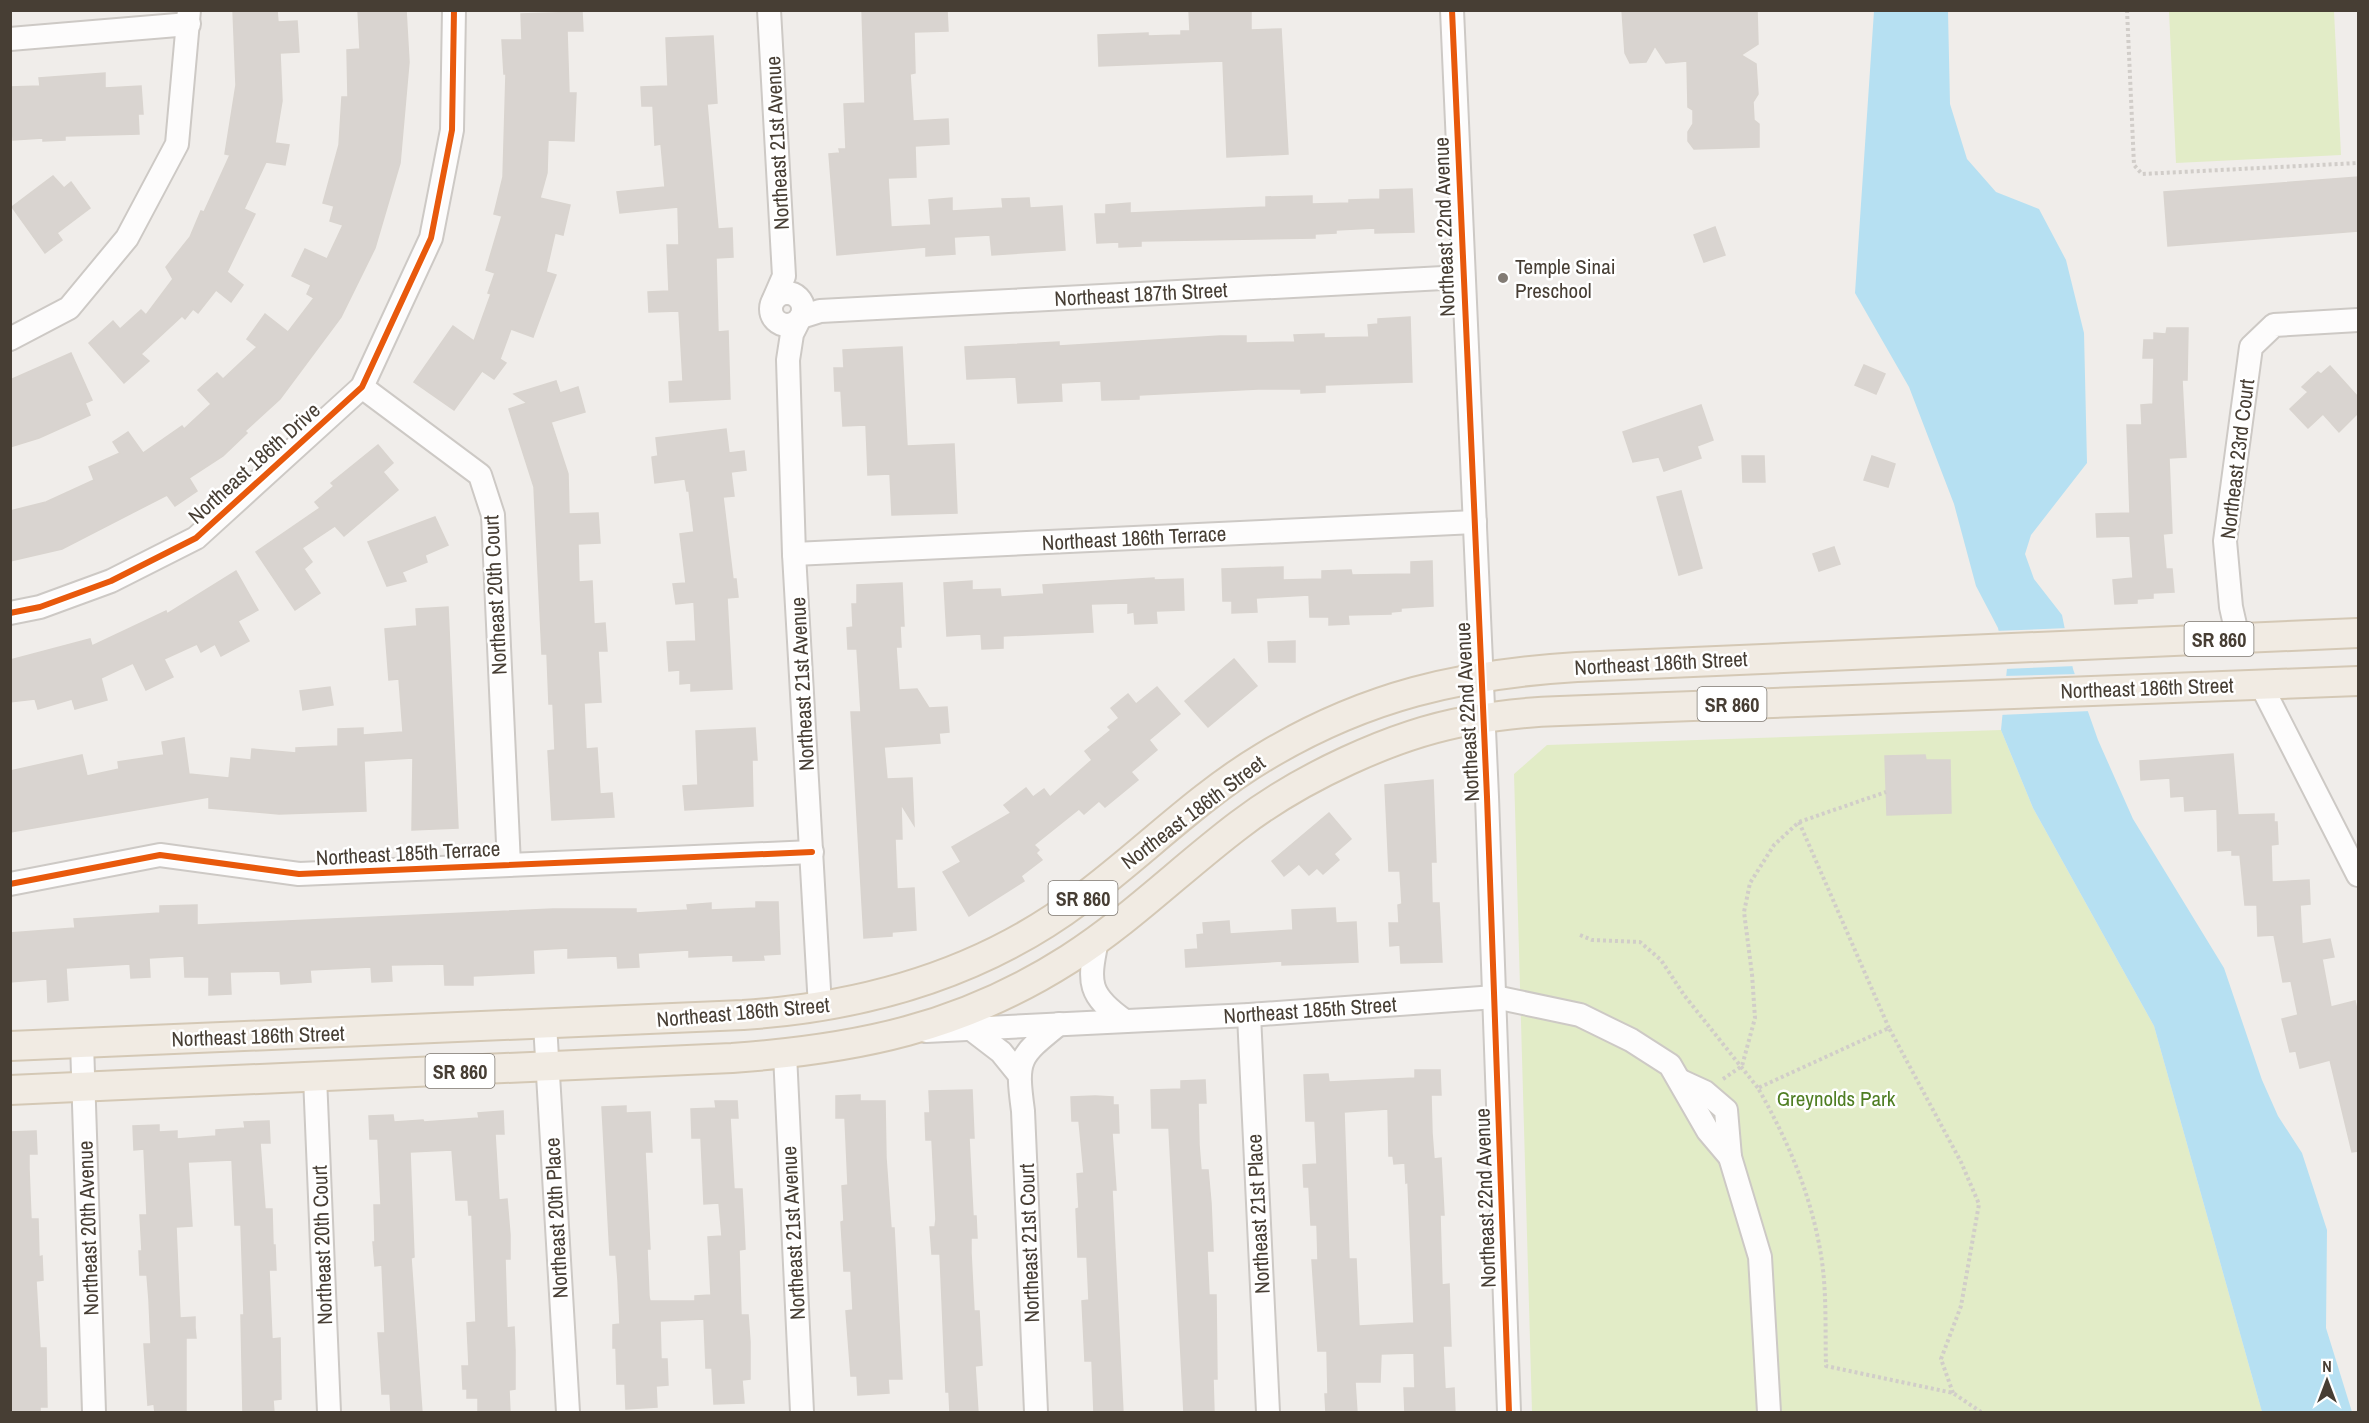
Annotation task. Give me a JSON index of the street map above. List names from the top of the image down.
{
  "streets": {
    "main road": ["SR 860", "Northeast 186th Street"],
    "street": [
      "Northeast 21st Avenue",
      "Northeast 22nd Avenue",
      "Northeast 187th Street",
      "Northeast 23rd Court",
      "Northeast 186th Drive",
      "Northeast 186th Terrace",
      "Northeast 20th Court",
      "Northeast 185th Terrace",
      "Northeast 185th Street",
      "Northeast 21st Place",
      "Northeast 20th Place",
      "Northeast 20th Avenue",
      "Northeast 21st Court"
    ]
  },
  "crossings": [
    ["Northeast 21st Avenue", "Northeast 187th Street"],
    ["Northeast 21st Avenue", "Northeast 186th Terrace"],
    ["Northeast 21st Avenue", "Northeast 186th Street"],
    ["Northeast 21st Avenue", "Northeast 185th Terrace"],
    ["Northeast 22nd Avenue", "Northeast 187th Street"],
    ["Northeast 22nd Avenue", "Northeast 186th Terrace"],
    ["Northeast 22nd Avenue", "Northeast 186th Street"],
    ["Northeast 22nd Avenue", "Northeast 185th Street"],
    ["Northeast 23rd Court", "Northeast 186th Street"],
    ["Northeast 186th Drive", "Northeast 20th Court"],
    ["Northeast 20th Court", "Northeast 186th Street"],
    ["Northeast 20th Court", "Northeast 185th Terrace"],
    ["Northeast 186th Street", "Northeast 185th Street"],
    ["Northeast 186th Street", "Northeast 20th Place"],
    ["Northeast 186th Street", "Northeast 20th Avenue"],
    ["Northeast 185th Street", "Northeast 21st Place"]
  ],
  "parks": ["Greynolds Park"],
  "places": ["Temple Sinai Preschool"],
  "north": "top"
}
